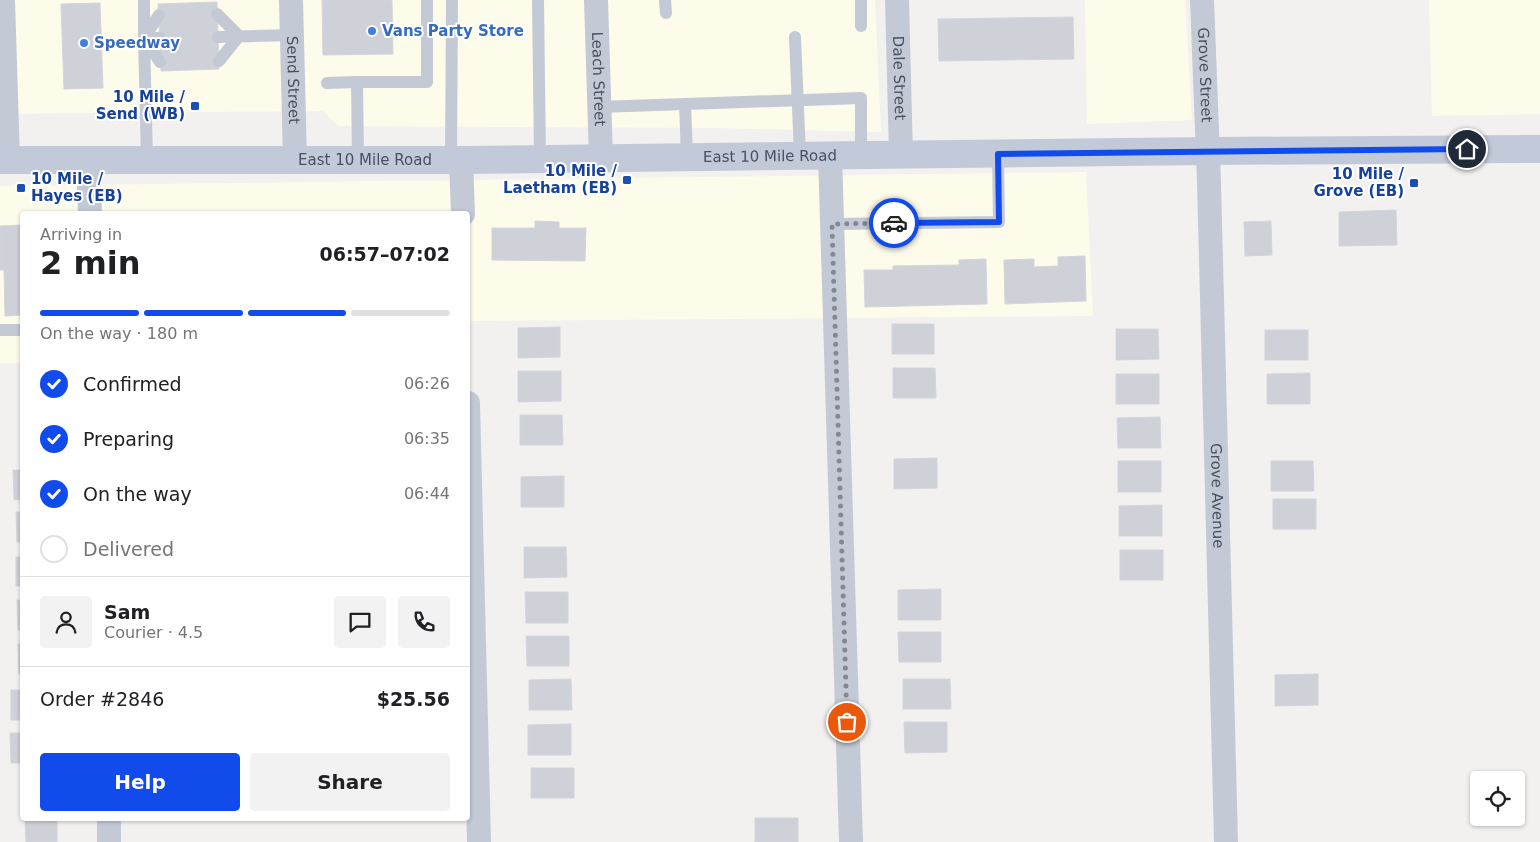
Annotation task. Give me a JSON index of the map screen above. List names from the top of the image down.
{
  "streets": {
    "main road": ["East 10 Mile Road"],
    "street": [
      "Grove Street",
      "Dale Street",
      "Leach Street",
      "Send Street",
      "Grove Avenue"
    ]
  },
  "crossings": [
    ["Grove Street", "East 10 Mile Road"],
    ["Grove Street", "Grove Avenue"],
    ["Dale Street", "East 10 Mile Road"],
    ["Leach Street", "East 10 Mile Road"],
    ["Send Street", "East 10 Mile Road"],
    ["East 10 Mile Road", "Grove Avenue"]
  ],
  "places": {
    "other": ["Vans Party Store", "Speedway"],
    "transit": [
      "10 Mile / Send (WB)",
      "10 Mile / Laetham (EB)",
      "10 Mile / Grove (EB)",
      "10 Mile / Hayes (EB)"
    ]
  },
  "page": {
    "heading": ["2 min", "Arriving in", "06:57–07:02"],
    "panel": [
      "Sam",
      "Courier · 4.5",
      "Order #2846",
      "$25.56"
    ],
    "bar": "On the way · 180 m",
    "list": [
      ["Confirmed", "06:26"],
      ["Preparing", "06:35"],
      ["On the way", "06:44"],
      "Delivered"
    ],
    "buttons": ["Help", "Share"]
  }
}
